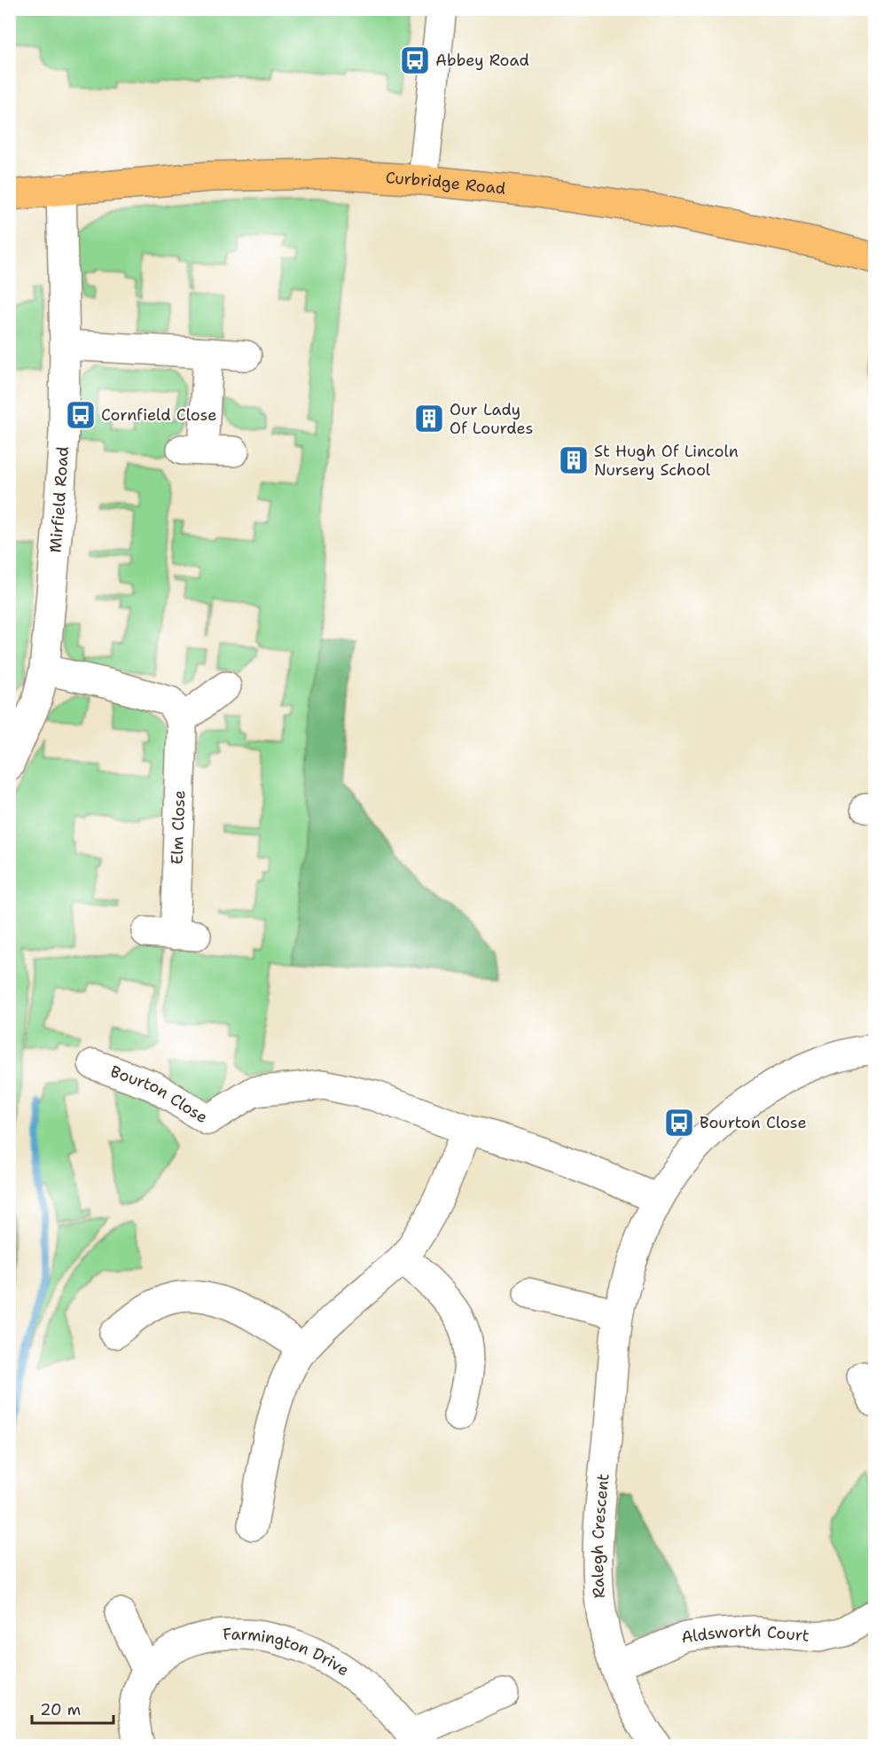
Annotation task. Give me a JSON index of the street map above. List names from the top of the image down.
{
  "streets": {
    "main road": ["Curbridge Road"],
    "street": [
      "Mirfield Road",
      "Elm Close",
      "Bourton Close",
      "Ralegh Crescent",
      "Aldsworth Court",
      "Farmington Drive"
    ]
  },
  "crossings": [
    ["Curbridge Road", "Mirfield Road"],
    ["Bourton Close", "Ralegh Crescent"],
    ["Ralegh Crescent", "Aldsworth Court"]
  ],
  "places": {
    "bus stop": ["Abbey Road", "Cornfield Close", "Bourton Close"],
    "building": ["Our Lady Of Lourdes", "St Hugh Of Lincoln Nursery School"]
  },
  "scale_bar": "20 m"
}
